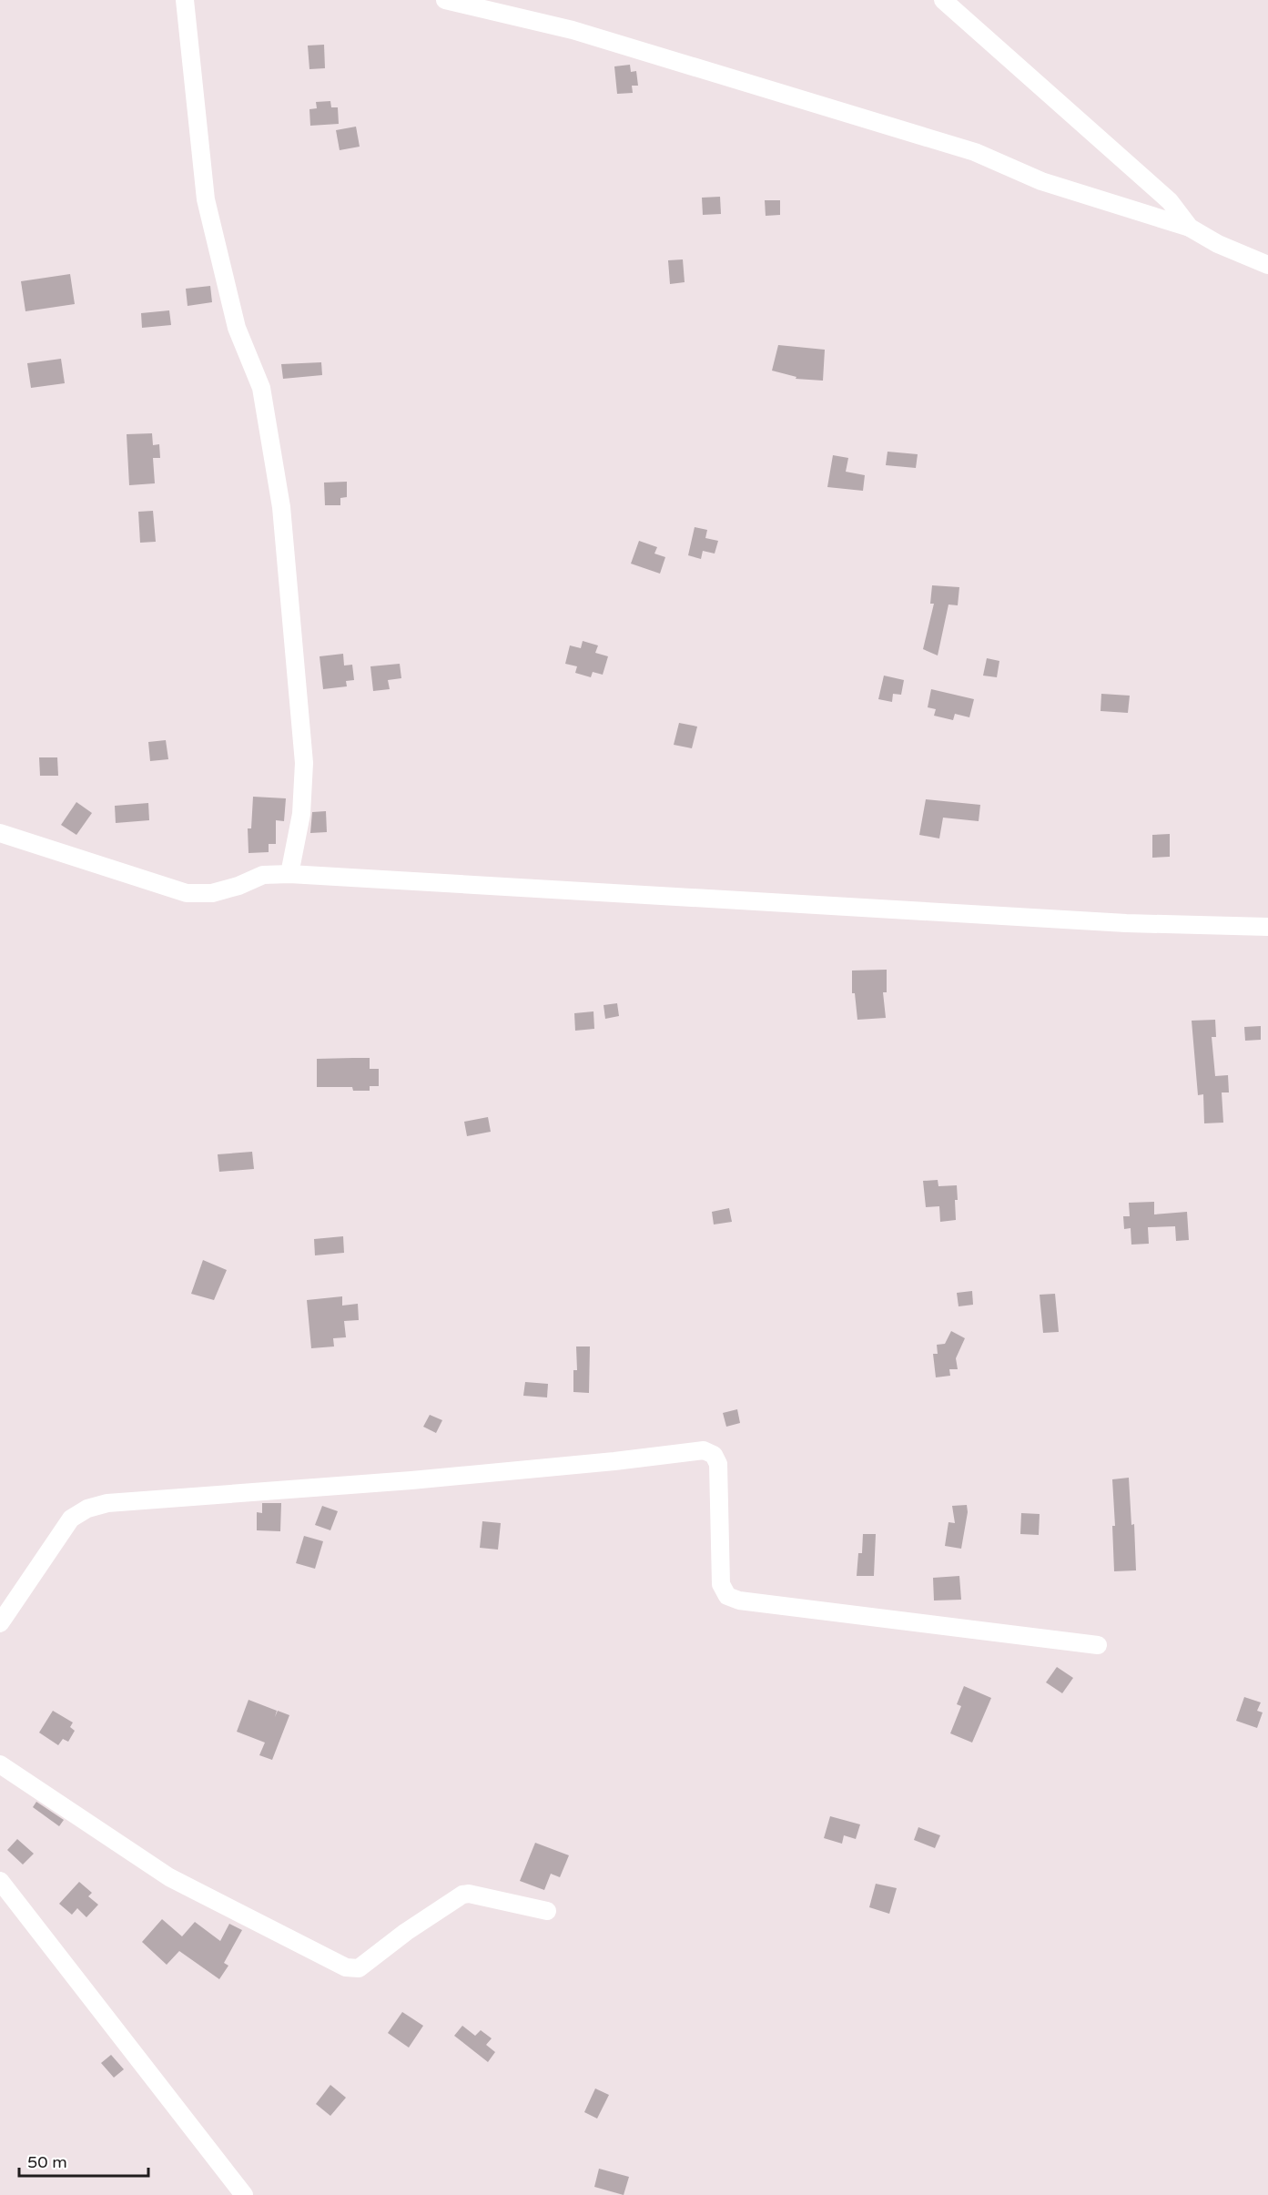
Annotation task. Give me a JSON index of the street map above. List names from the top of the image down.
{
  "scale_bar": "50 m"
}
